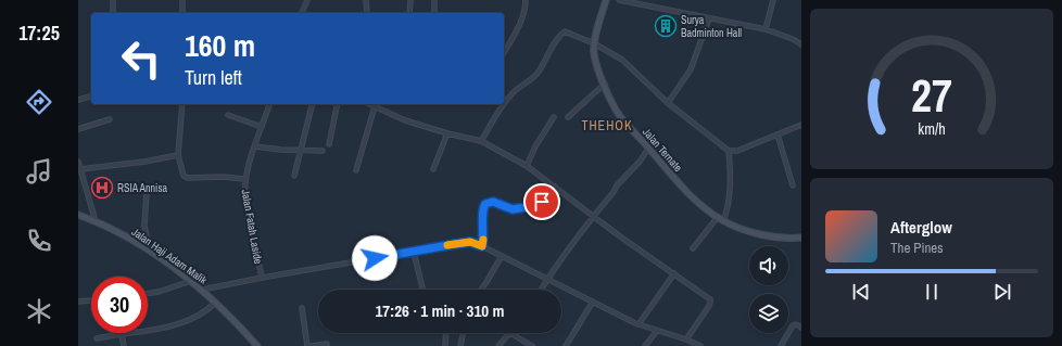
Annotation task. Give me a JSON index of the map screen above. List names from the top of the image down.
{
  "streets": {
    "street": ["Jalan Ternate", "Jalan Fatah Laside", "Jalan Haji Adam Malik"]
  },
  "districts": ["THEHOK"],
  "places": {
    "building": ["Surya Badminton Hall"],
    "hospital": ["RSIA Annisa"]
  },
  "page": {
    "tabs": "17:25",
    "turn": ["160 m", "Turn left"],
    "song": ["Afterglow", "The Pines"],
    "limit": "30",
    "trip": "17:26 · 1 min · 310 m",
    "gauge": ["27", "km/h"]
  }
}
